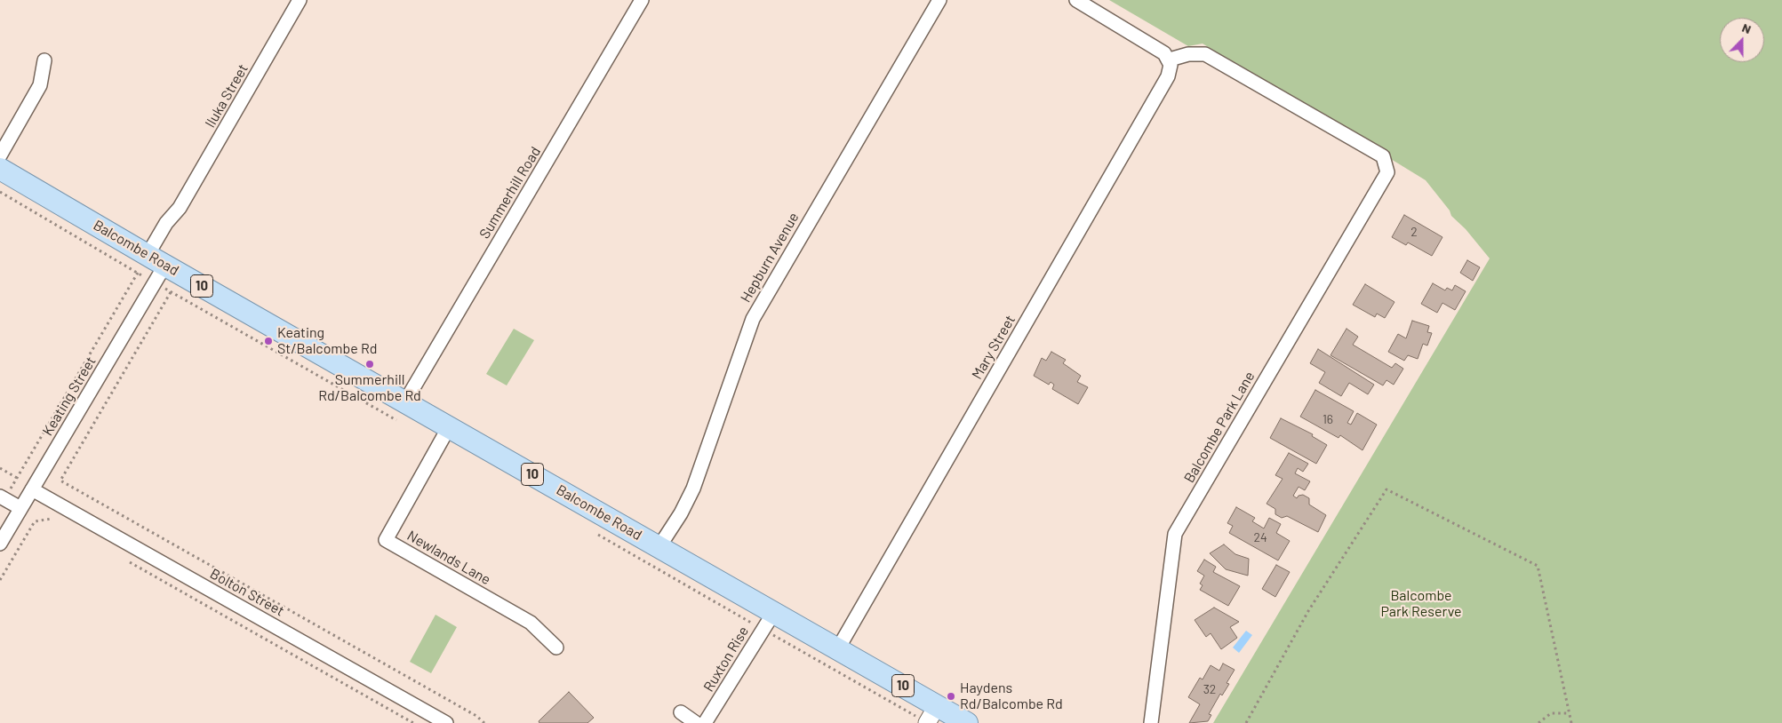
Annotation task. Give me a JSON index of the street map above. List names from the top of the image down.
{
  "streets": {
    "main road": ["Balcombe Road", "10"],
    "street": [
      "Iluka Street",
      "Summerhill Road",
      "Hepburn Avenue",
      "Mary Street",
      "Keating Street",
      "Balcombe Park Lane",
      "Newlands Lane",
      "Bolton Street",
      "Ruxton Rise"
    ]
  },
  "crossings": [
    ["Iluka Street", "Balcombe Road"],
    ["Iluka Street", "Keating Street"],
    ["Summerhill Road", "Balcombe Road"],
    ["Balcombe Road", "Hepburn Avenue"],
    ["Balcombe Road", "Mary Street"],
    ["Balcombe Road", "Keating Street"],
    ["Balcombe Road", "Newlands Lane"],
    ["Balcombe Road", "Ruxton Rise"],
    ["Mary Street", "Balcombe Park Lane"],
    ["Keating Street", "Bolton Street"]
  ],
  "parks": ["Balcombe Park Reserve"],
  "places": ["Keating St/Balcombe Rd", "Summerhill Rd/Balcombe Rd", "Haydens Rd/Balcombe Rd"],
  "house_numbers": [
    "2",
    "16",
    "24",
    "32"
  ],
  "north": "top"
}
